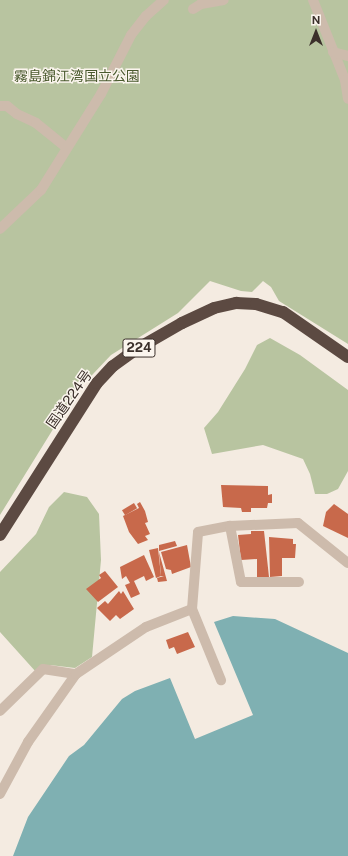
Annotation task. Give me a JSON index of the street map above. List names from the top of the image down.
{
  "streets": {
    "highway": ["224", "国道224号"]
  },
  "parks": ["霧島錦江湾国立公園"],
  "north": "top"
}
